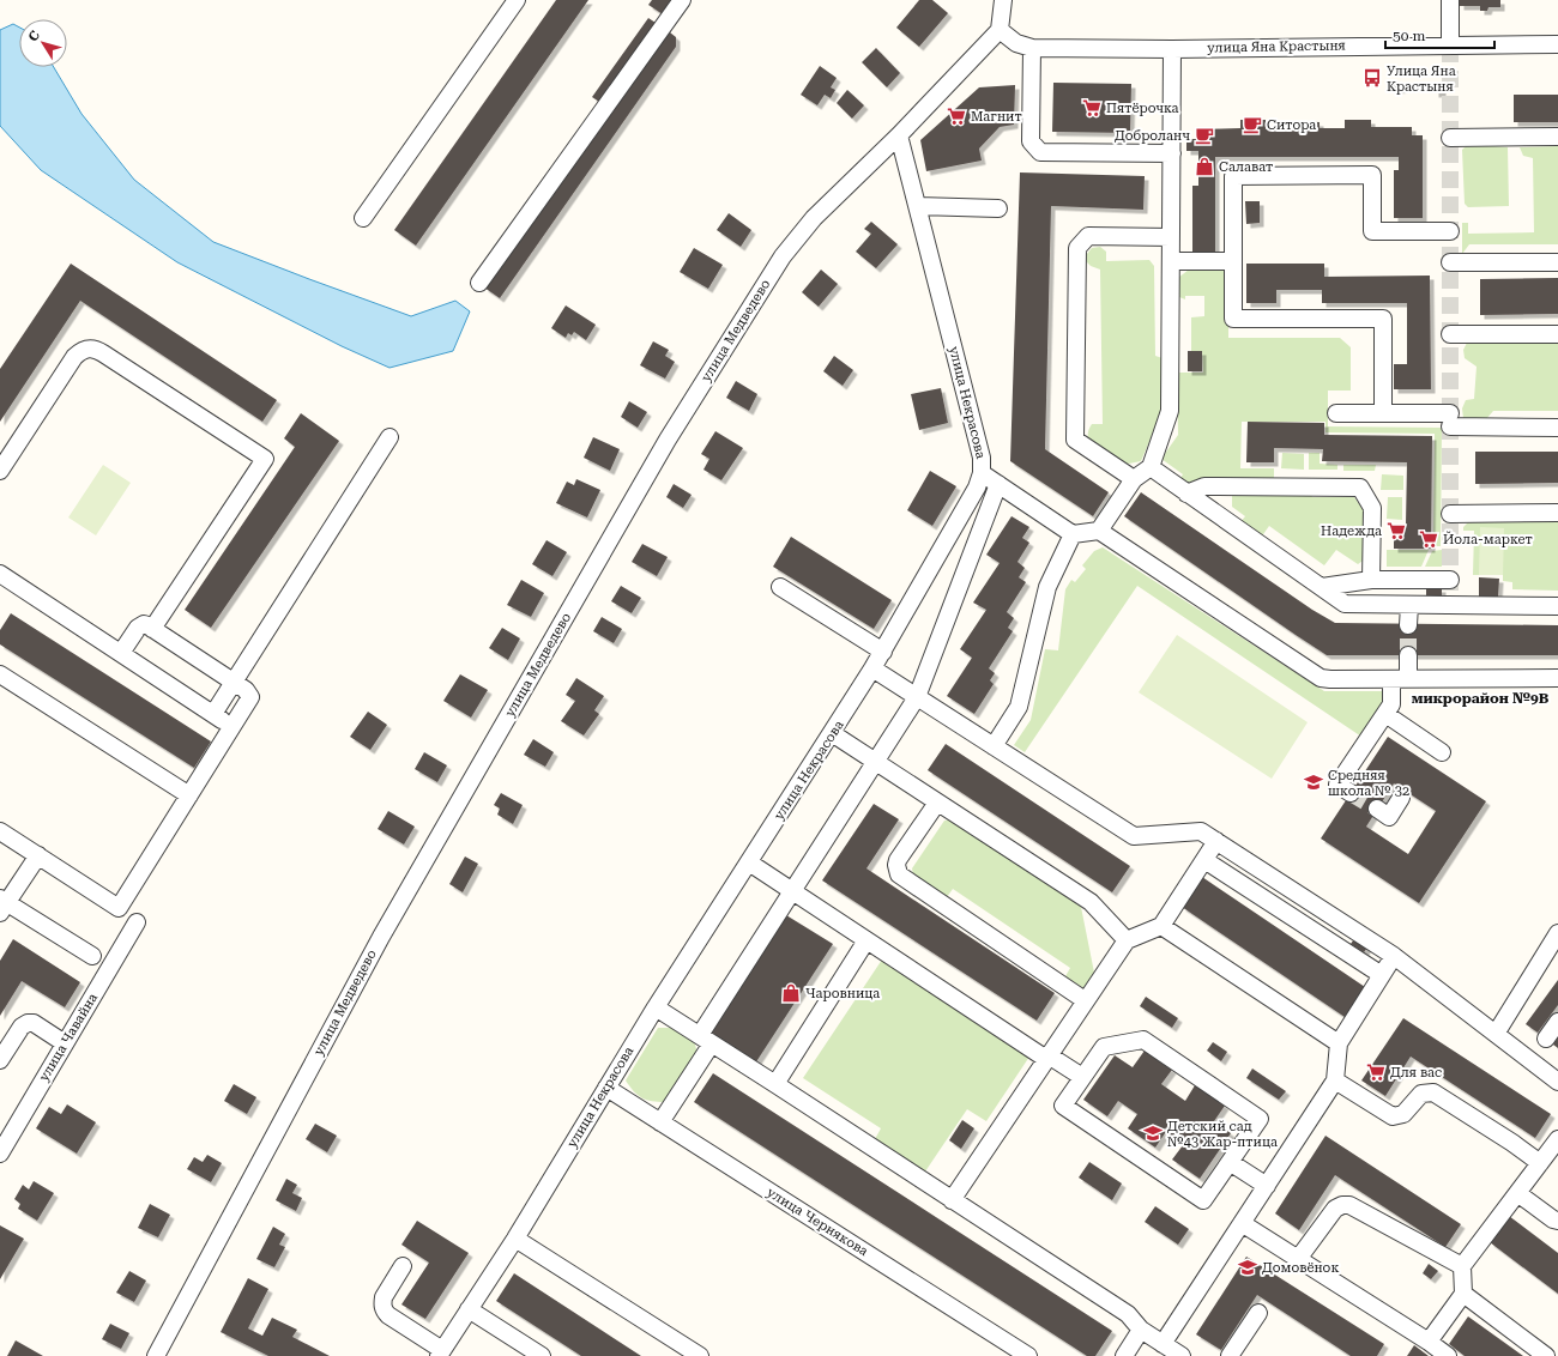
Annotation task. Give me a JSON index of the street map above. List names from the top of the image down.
{
  "streets": {
    "street": [
      "улица Яна Крастыня",
      "улица Медведево",
      "улица Некрасова",
      "улица Чавайна",
      "улица Чернякова"
    ]
  },
  "crossings": [
    ["улица Яна Крастыня", "улица Медведево"],
    ["улица Медведево", "улица Некрасова"],
    ["улица Некрасова", "улица Чернякова"]
  ],
  "districts": ["микрорайон №9В"],
  "places": {
    "bus stop": ["Улица Яна Крастыня"],
    "supermarket": [
      "Пятёрочка",
      "Магнит",
      "Надежда",
      "Йола-маркет",
      "Для вас"
    ],
    "cafe": ["Ситора", "Доброланч"],
    "shop": ["Салават", "Чаровница"],
    "school or university": ["Средняя школа № 32", "Детский сад №43 Жар-птица", "Домовёнок"]
  },
  "scale_bar": "50 m",
  "north": "top left"
}
